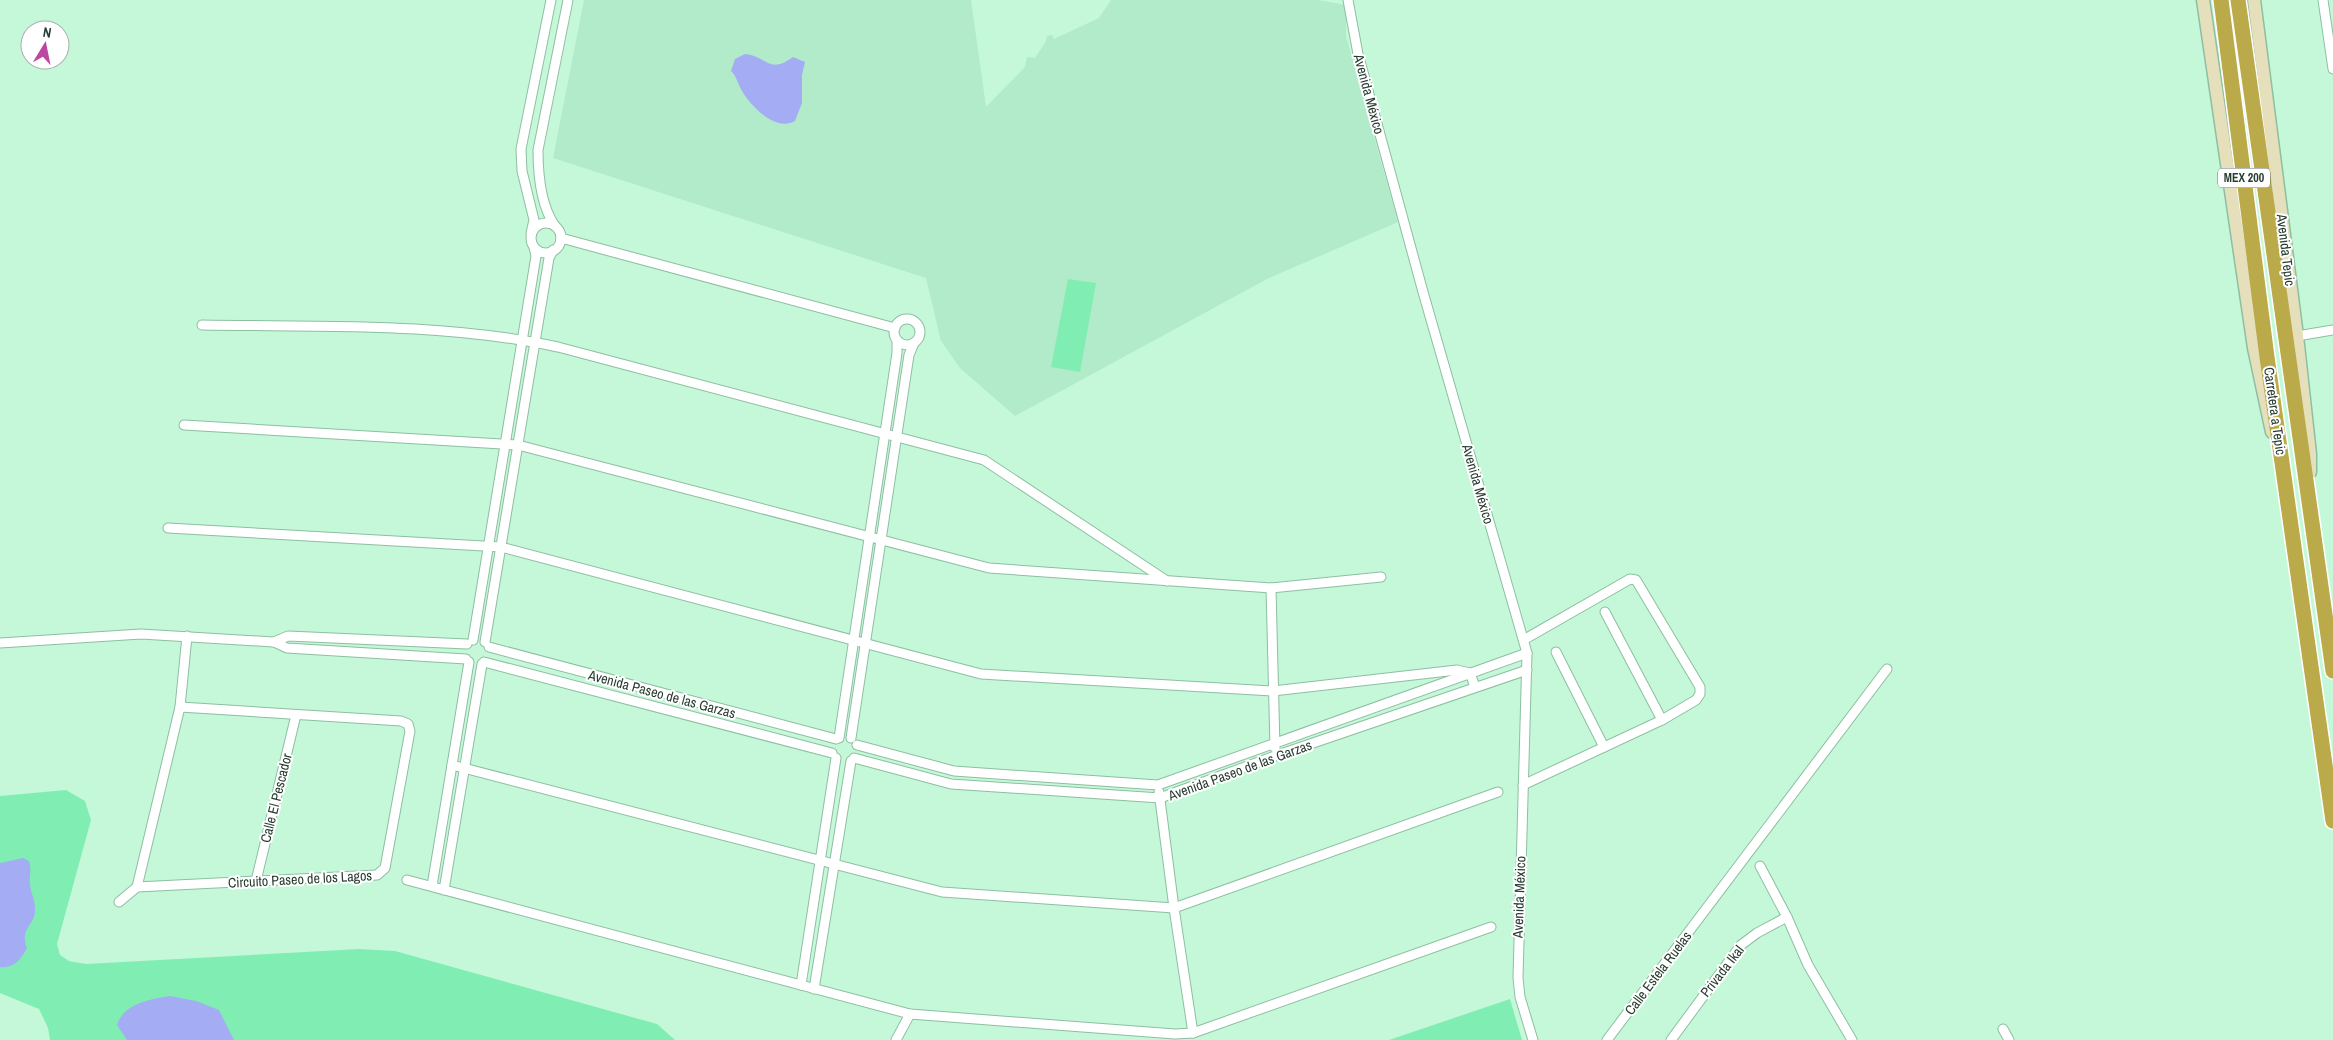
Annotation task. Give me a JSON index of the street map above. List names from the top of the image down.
{
  "streets": {
    "highway": ["MEX 200", "Carretera a Tepic"],
    "main road": ["Avenida Tepic"],
    "street": [
      "Avenida México",
      "Avenida Paseo de las Garzas",
      "Calle El Pescador",
      "Circuito Paseo de los Lagos",
      "Privada Ikal",
      "Calle Estela Ruelas"
    ]
  },
  "crossings": [
    ["Avenida México", "Avenida Paseo de las Garzas"],
    ["Avenida Tepic", "Carretera a Tepic"],
    ["Calle El Pescador", "Circuito Paseo de los Lagos"]
  ],
  "north": "top"
}
